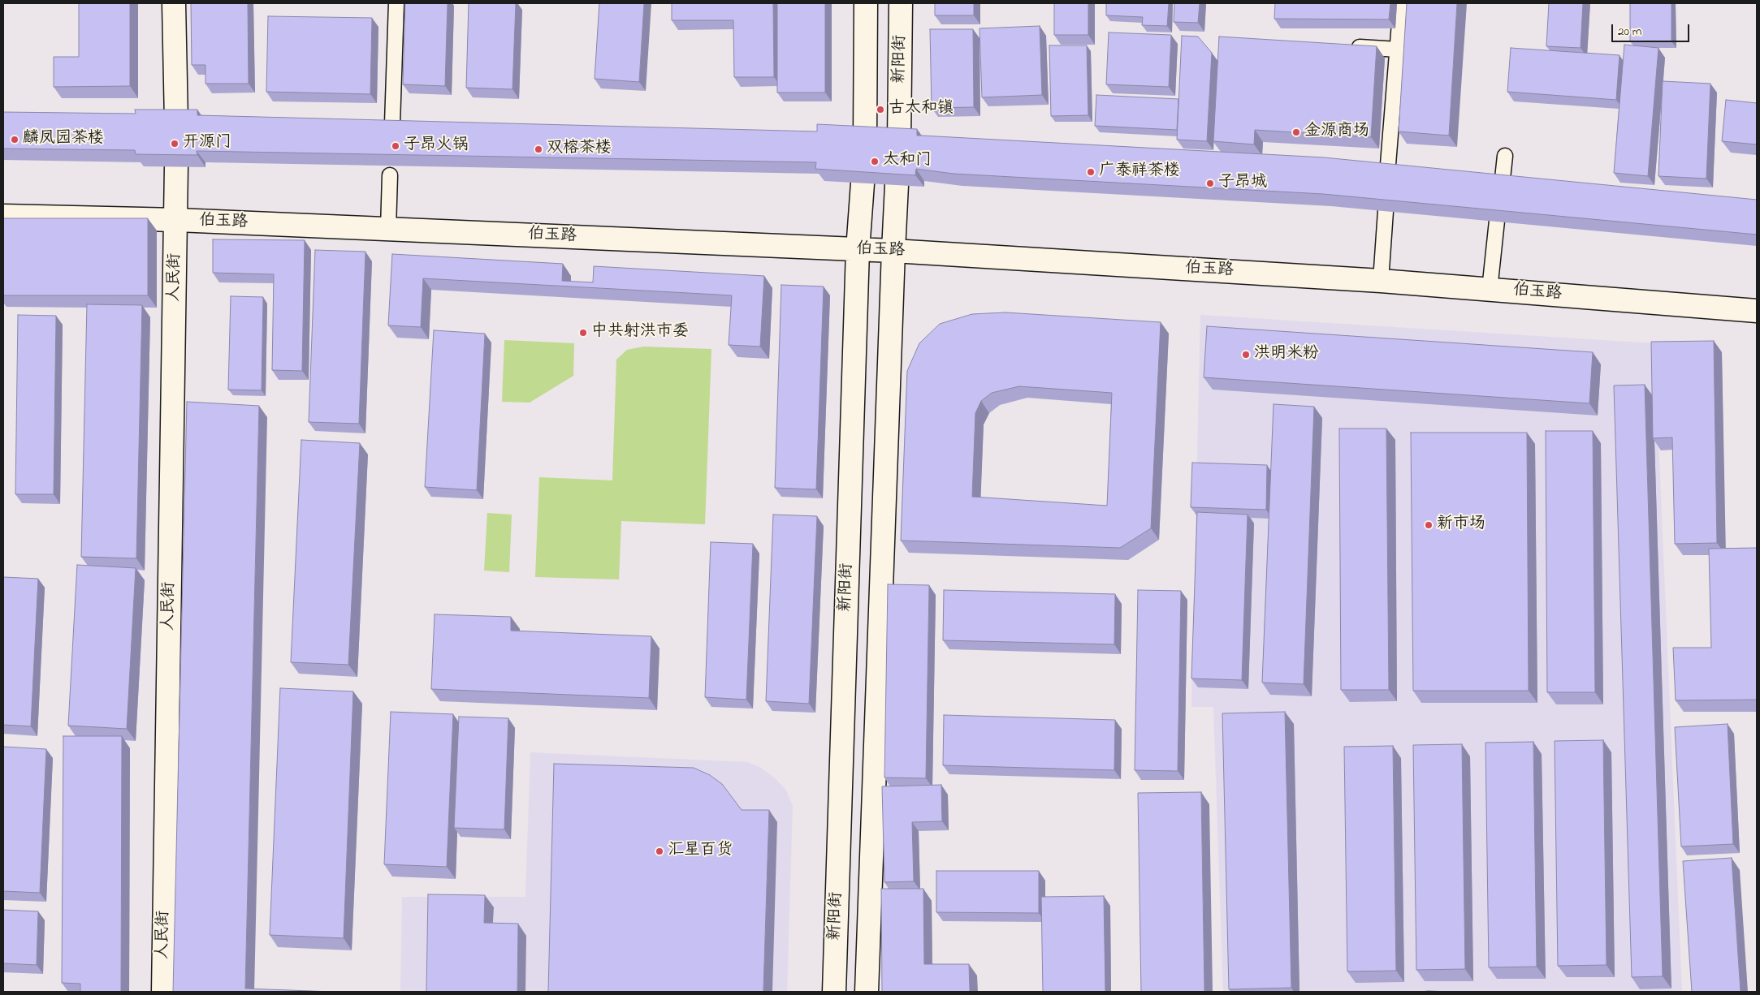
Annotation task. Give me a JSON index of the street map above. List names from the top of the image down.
{
  "streets": {
    "main road": ["新阳街", "伯玉路", "人民街"]
  },
  "crossings": [
    ["新阳街", "伯玉路"],
    ["伯玉路", "人民街"]
  ],
  "places": [
    "古太和镇",
    "金源商场",
    "麟凤园茶楼",
    "开源门",
    "子昂火锅",
    "双榕茶楼",
    "太和门",
    "广泰祥茶楼",
    "子昂城",
    "中共射洪市委",
    "洪明米粉",
    "新市场",
    "汇星百货"
  ],
  "scale_bar": "20 m"
}
